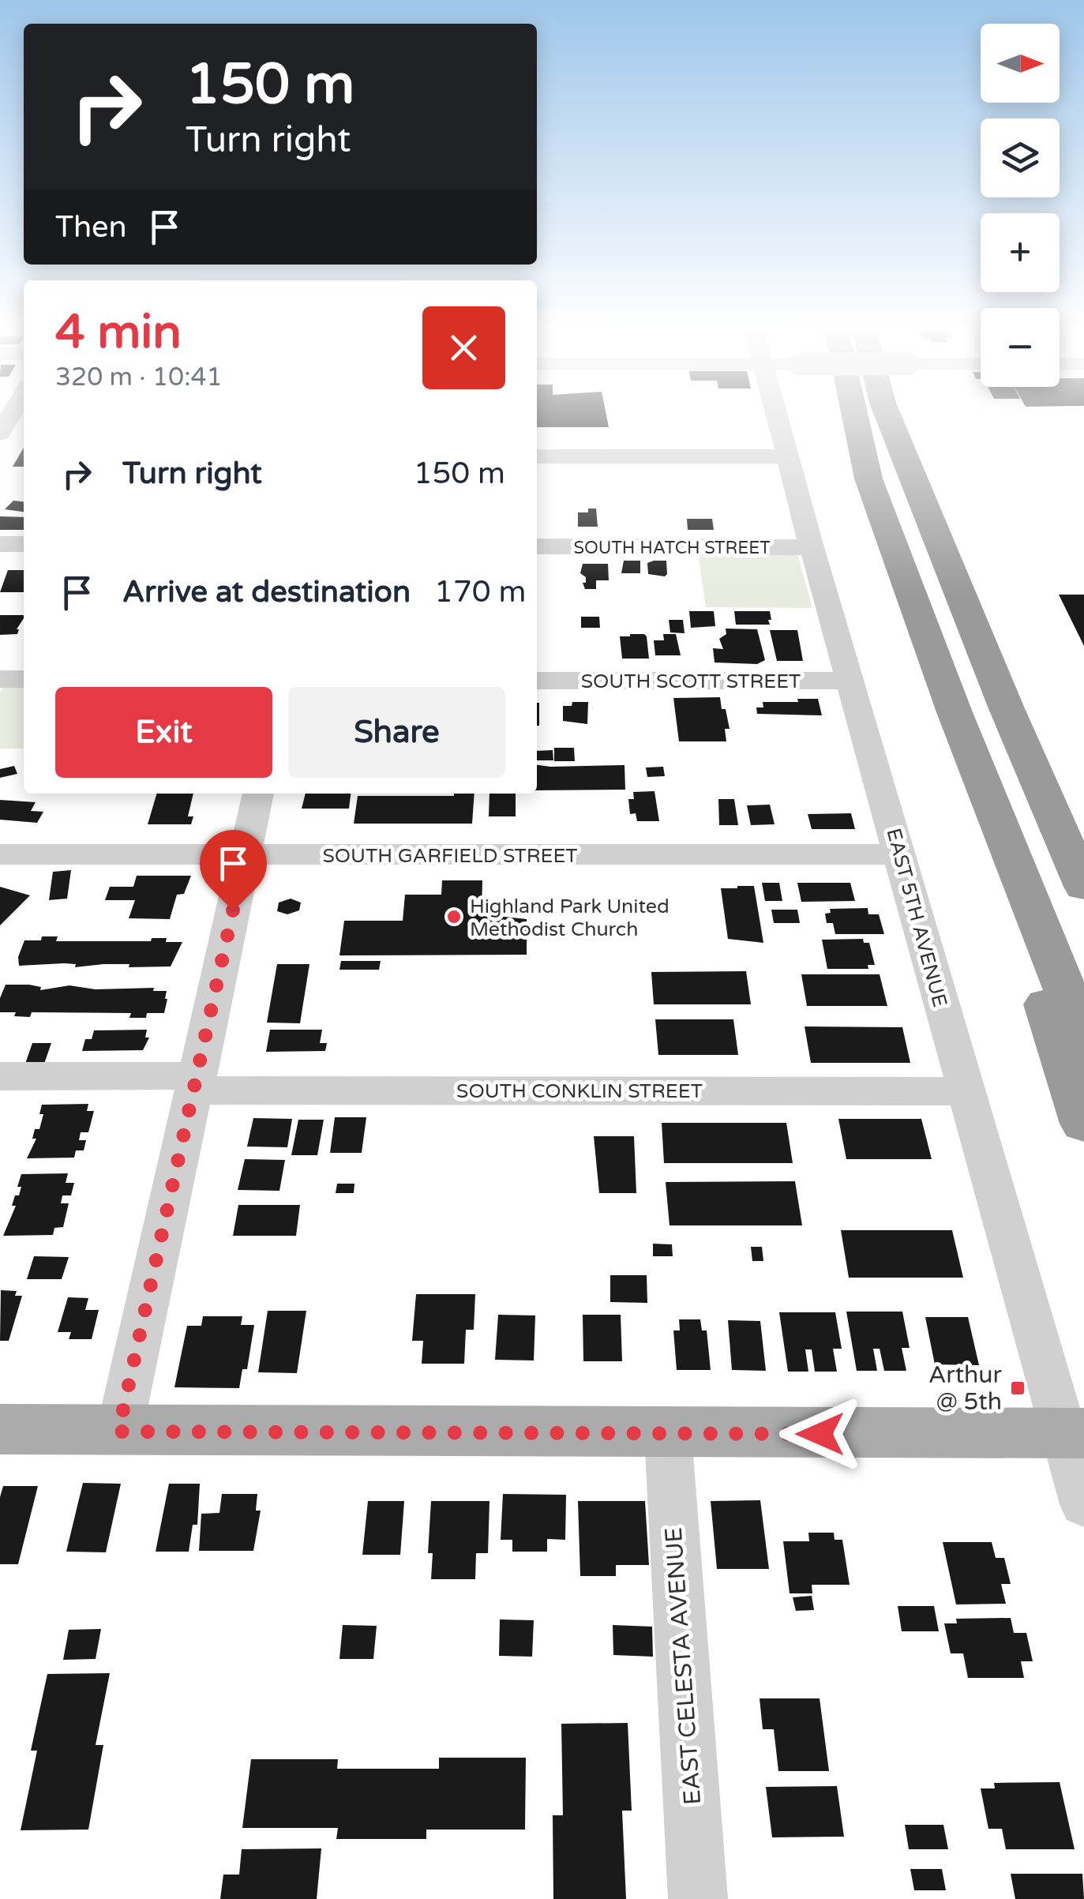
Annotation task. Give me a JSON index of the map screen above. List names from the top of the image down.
{
  "streets": {
    "street": [
      "SOUTH HATCH STREET",
      "SOUTH SCOTT STREET",
      "SOUTH GARFIELD STREET",
      "EAST 5TH AVENUE",
      "SOUTH CONKLIN STREET",
      "EAST CELESTA AVENUE"
    ]
  },
  "crossings": [
    ["SOUTH HATCH STREET", "EAST 5TH AVENUE"],
    ["SOUTH SCOTT STREET", "EAST 5TH AVENUE"],
    ["SOUTH GARFIELD STREET", "EAST 5TH AVENUE"],
    ["EAST 5TH AVENUE", "SOUTH CONKLIN STREET"]
  ],
  "places": {
    "other": ["Highland Park United Methodist Church"],
    "transit": ["Arthur @ 5th"]
  },
  "north": "right",
  "page": {
    "map_buttons": ["+", "−"],
    "turn": ["150 m", "Turn right"],
    "then": "Then",
    "heading": ["4 min", "320 m · 10:41"],
    "list": [
      {
        "name": "Turn right",
        "value": "150 m"
      },
      {
        "name": "Arrive at destination",
        "value": "170 m"
      }
    ],
    "buttons": ["Exit", "Share"]
  }
}
